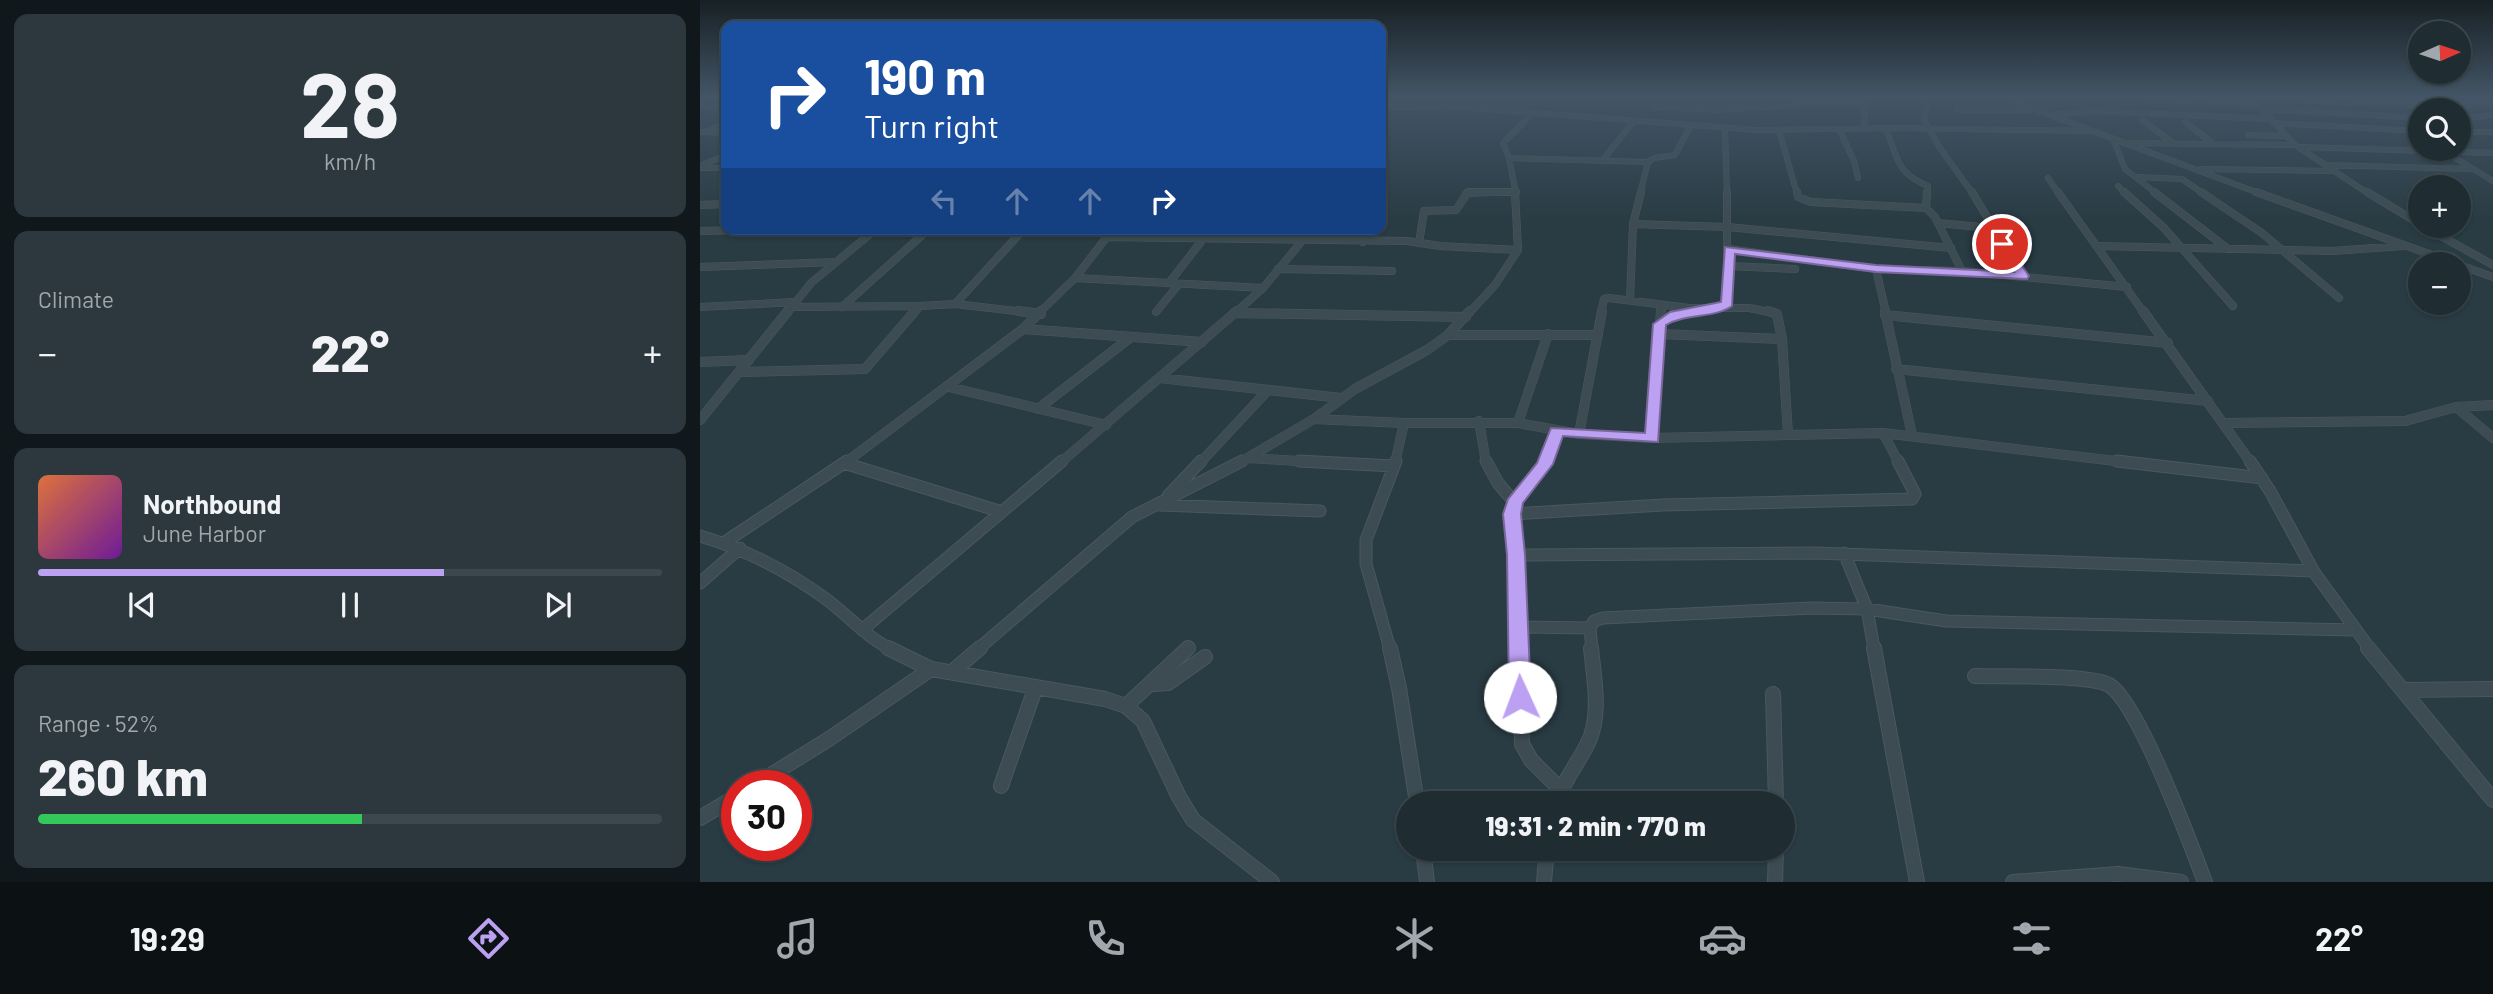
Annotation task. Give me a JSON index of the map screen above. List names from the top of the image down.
{
  "north": "right",
  "page": {
    "tile": [
      ["28", "km/h"],
      "Climate",
      ["Range · 52%", "260 km"]
    ],
    "map_buttons": ["+", "−"],
    "turn": ["190 m", "Turn right"],
    "heat": ["−", "22°", "+"],
    "song": ["Northbound", "June Harbor"],
    "limit": "30",
    "trip": "19:31 · 2 min · 770 m",
    "tabs": ["19:29", "22°"]
  }
}
